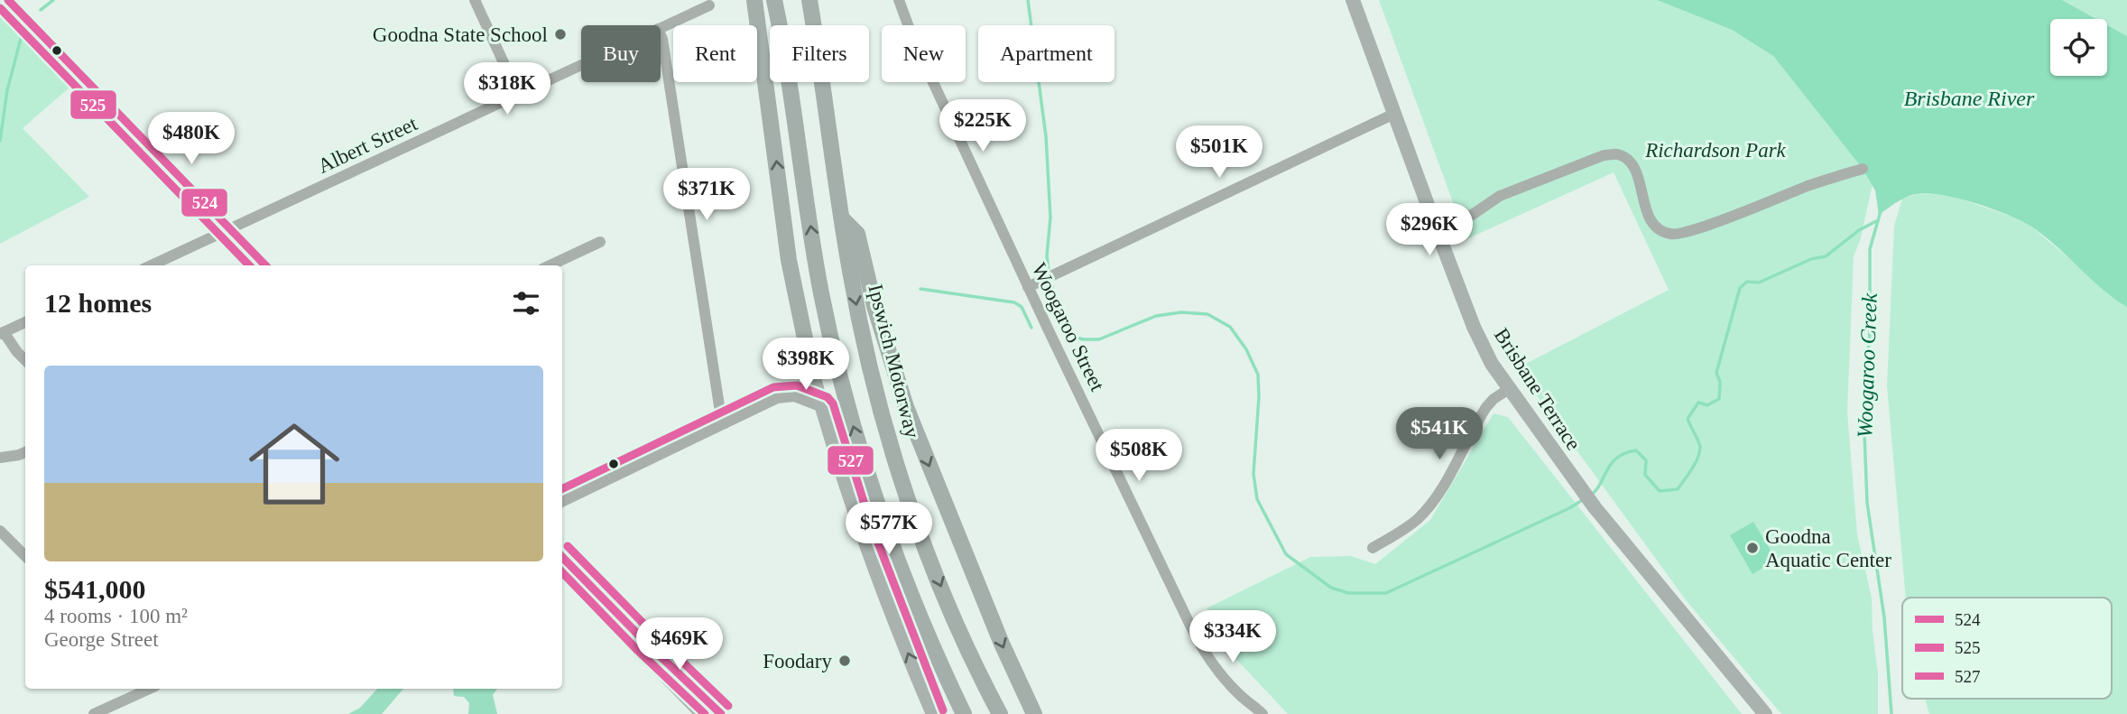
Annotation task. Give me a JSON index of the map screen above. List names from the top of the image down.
{
  "streets": {
    "highway": ["Ipswich Motorway"],
    "main road": ["Brisbane Terrace"],
    "street": ["Albert Street", "Woogaroo Street"]
  },
  "water": ["Brisbane River", "Woogaroo Creek"],
  "parks": ["Richardson Park"],
  "places": ["Goodna State School", "Goodna Aquatic Center", "Foodary"],
  "lines": ["transit line 524", "transit line 525", "transit line 527"],
  "legend": ["524", "525", "527"],
  "page": {
    "chip": [
      "Buy",
      "Rent",
      "Filters",
      "New",
      "Apartment"
    ],
    "price": [
      "$318K",
      "$225K",
      "$480K",
      "$501K",
      "$371K",
      "$296K",
      "$398K",
      "$541K",
      "$508K",
      "$577K",
      "$334K",
      "$469K"
    ],
    "heading": "12 homes",
    "list": [
      {
        "name": "$541,000",
        "note": "4 rooms · 100 m² · George Street"
      }
    ]
  }
}
